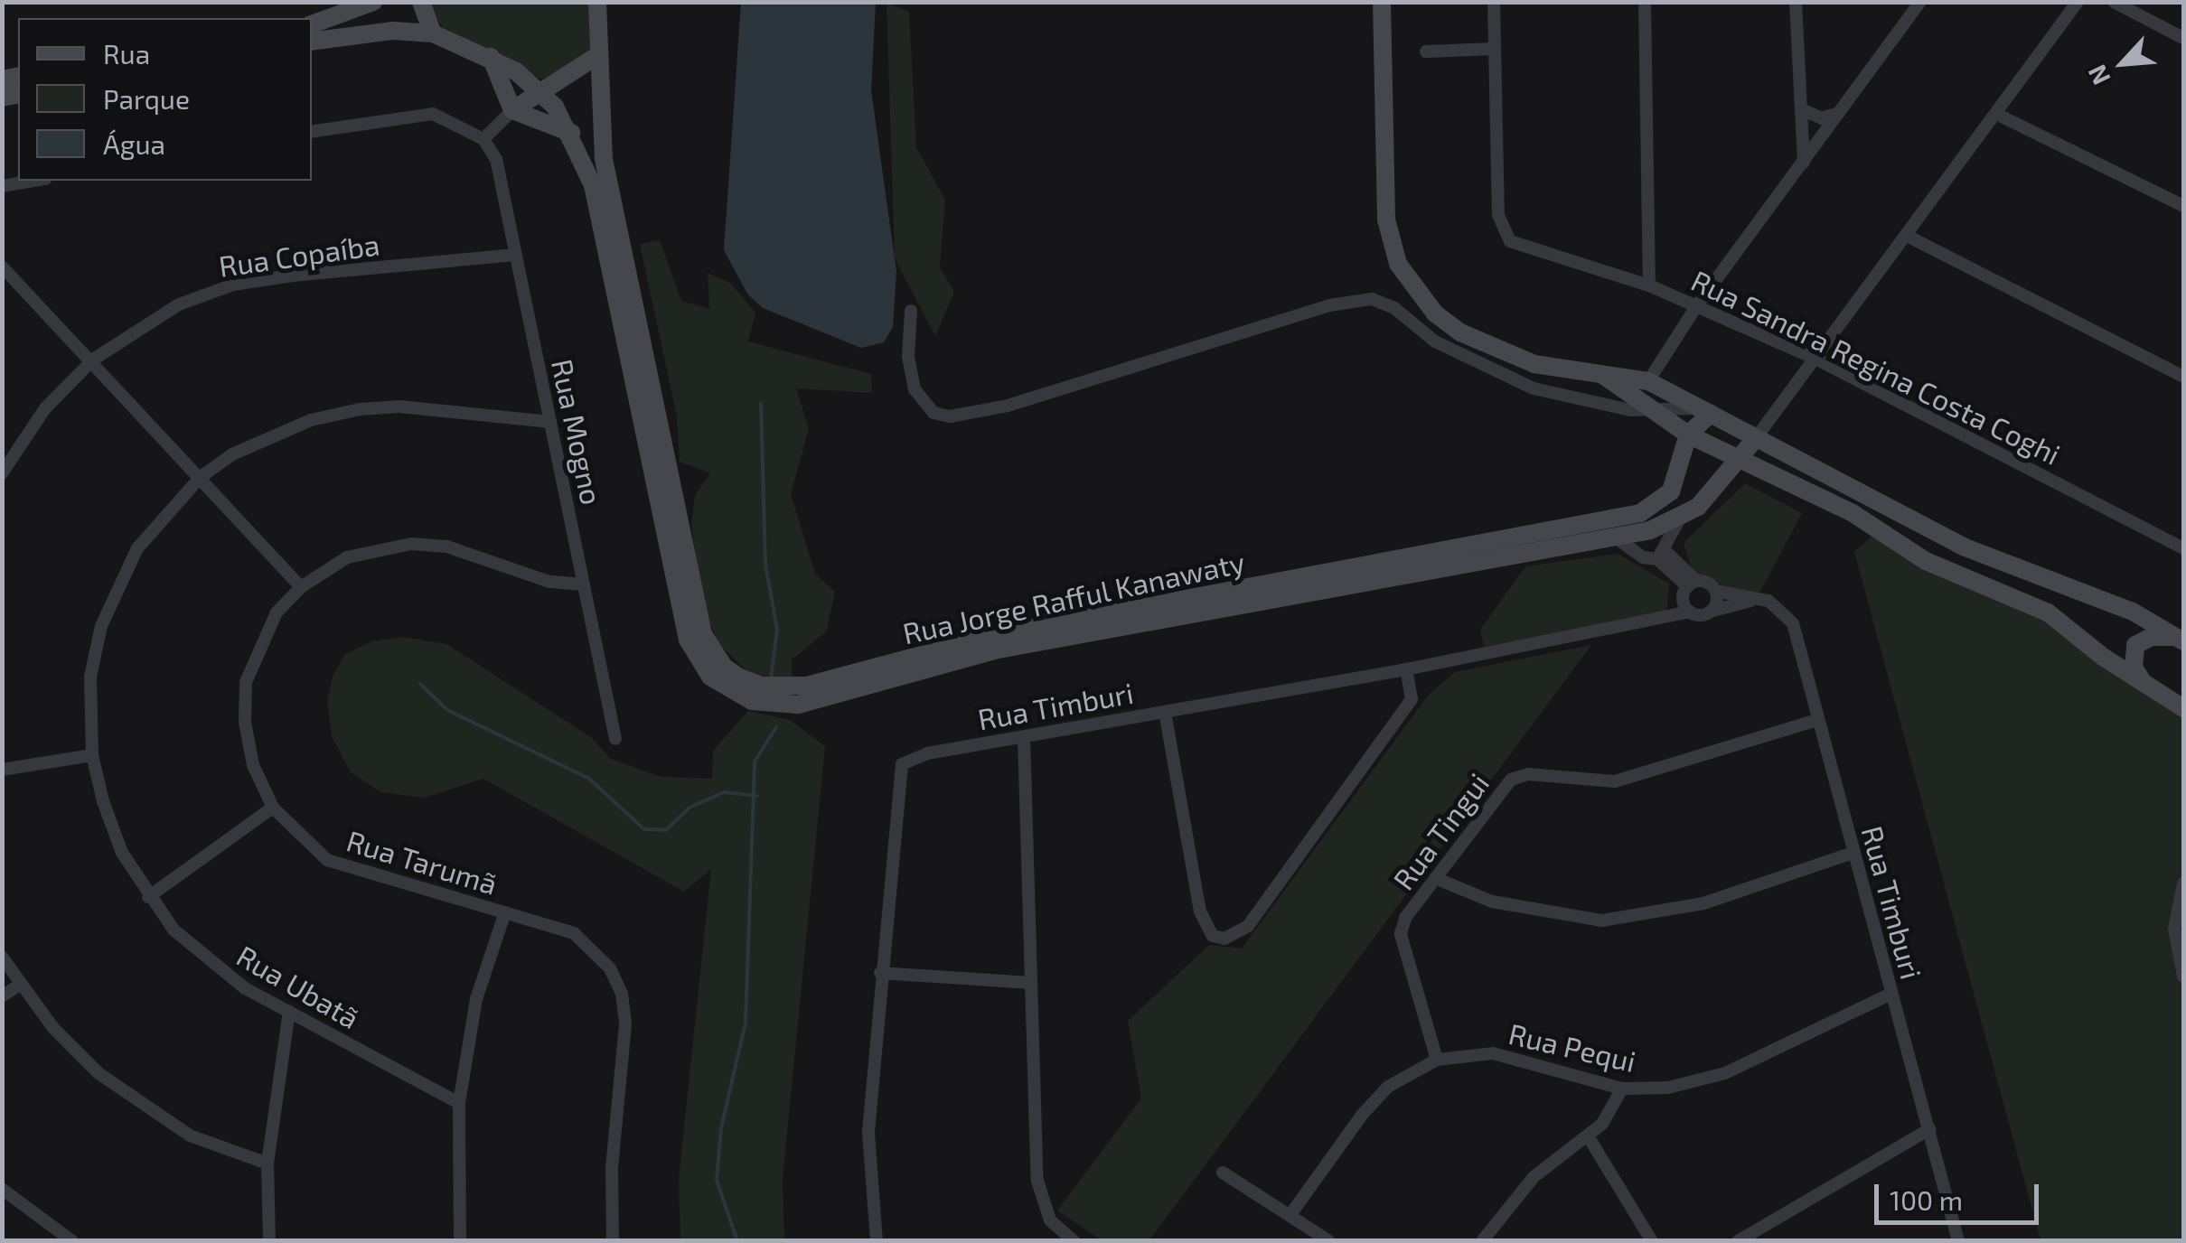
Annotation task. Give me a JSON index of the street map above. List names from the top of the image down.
{
  "streets": {
    "main road": ["Rua Jorge Rafful Kanawaty"],
    "street": [
      "Rua Copaíba",
      "Rua Sandra Regina Costa Coghi",
      "Rua Mogno",
      "Rua Timburi",
      "Rua Tingui",
      "Rua Tarumã",
      "Rua Ubatã",
      "Rua Pequi"
    ]
  },
  "crossings": [
    ["Rua Copaíba", "Rua Mogno"],
    ["Rua Mogno", "Rua Tarumã"],
    ["Rua Mogno", "Rua Ubatã"],
    ["Rua Timburi", "Rua Tingui"],
    ["Rua Timburi", "Rua Pequi"],
    ["Rua Tingui", "Rua Pequi"]
  ],
  "legend": ["Rua", "Parque", "Água"],
  "scale_bar": "100 m",
  "north": "bottom left"
}
